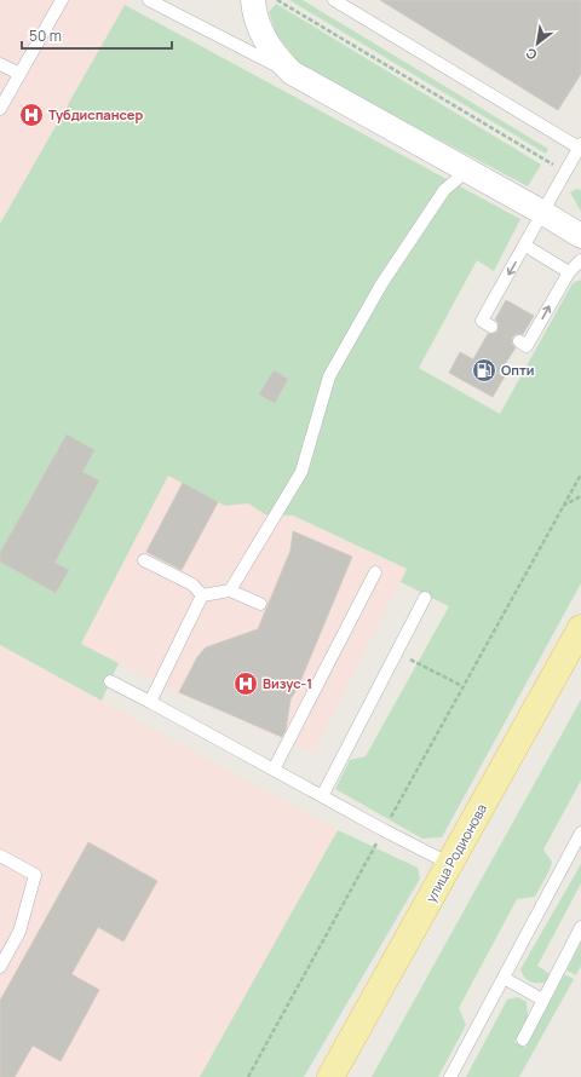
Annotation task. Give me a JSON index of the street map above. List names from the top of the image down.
{
  "streets": {
    "main road": ["улица Родионова"]
  },
  "places": {
    "hospital": ["Тубдиспансер", "Визус-1"],
    "fuel station": ["Опти"]
  },
  "scale_bar": "50 m",
  "north": "bottom left"
}
